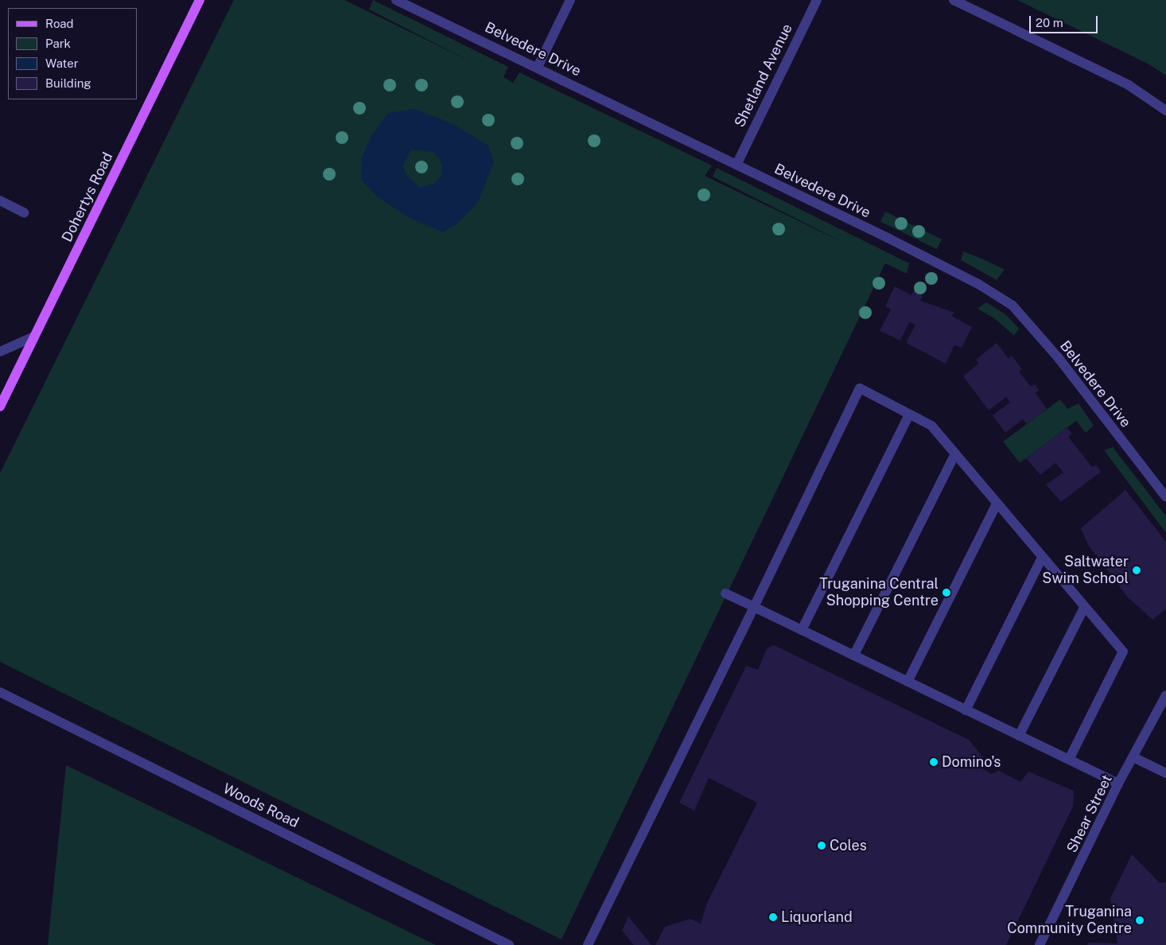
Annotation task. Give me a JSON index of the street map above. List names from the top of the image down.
{
  "streets": {
    "main road": ["Dohertys Road"],
    "street": [
      "Belvedere Drive",
      "Shetland Avenue",
      "Woods Road",
      "Shear Street"
    ]
  },
  "crossings": [
    ["Belvedere Drive", "Shetland Avenue"]
  ],
  "places": [
    "Saltwater Swim School",
    "Truganina Central Shopping Centre",
    "Domino's",
    "Coles",
    "Liquorland",
    "Truganina Community Centre"
  ],
  "legend": [
    "Road",
    "Park",
    "Water",
    "Building"
  ],
  "scale_bar": "20 m"
}
